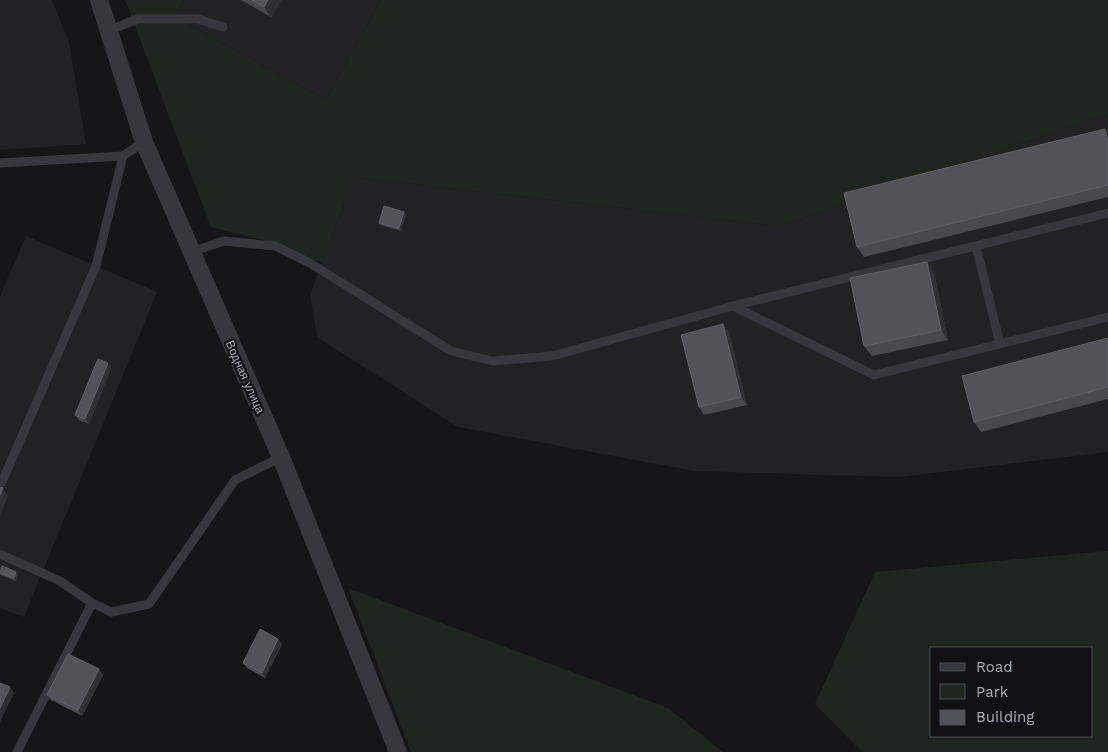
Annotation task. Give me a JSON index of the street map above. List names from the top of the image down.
{
  "streets": {
    "street": ["Водная улица"]
  },
  "legend": ["Road", "Park", "Building"]
}
